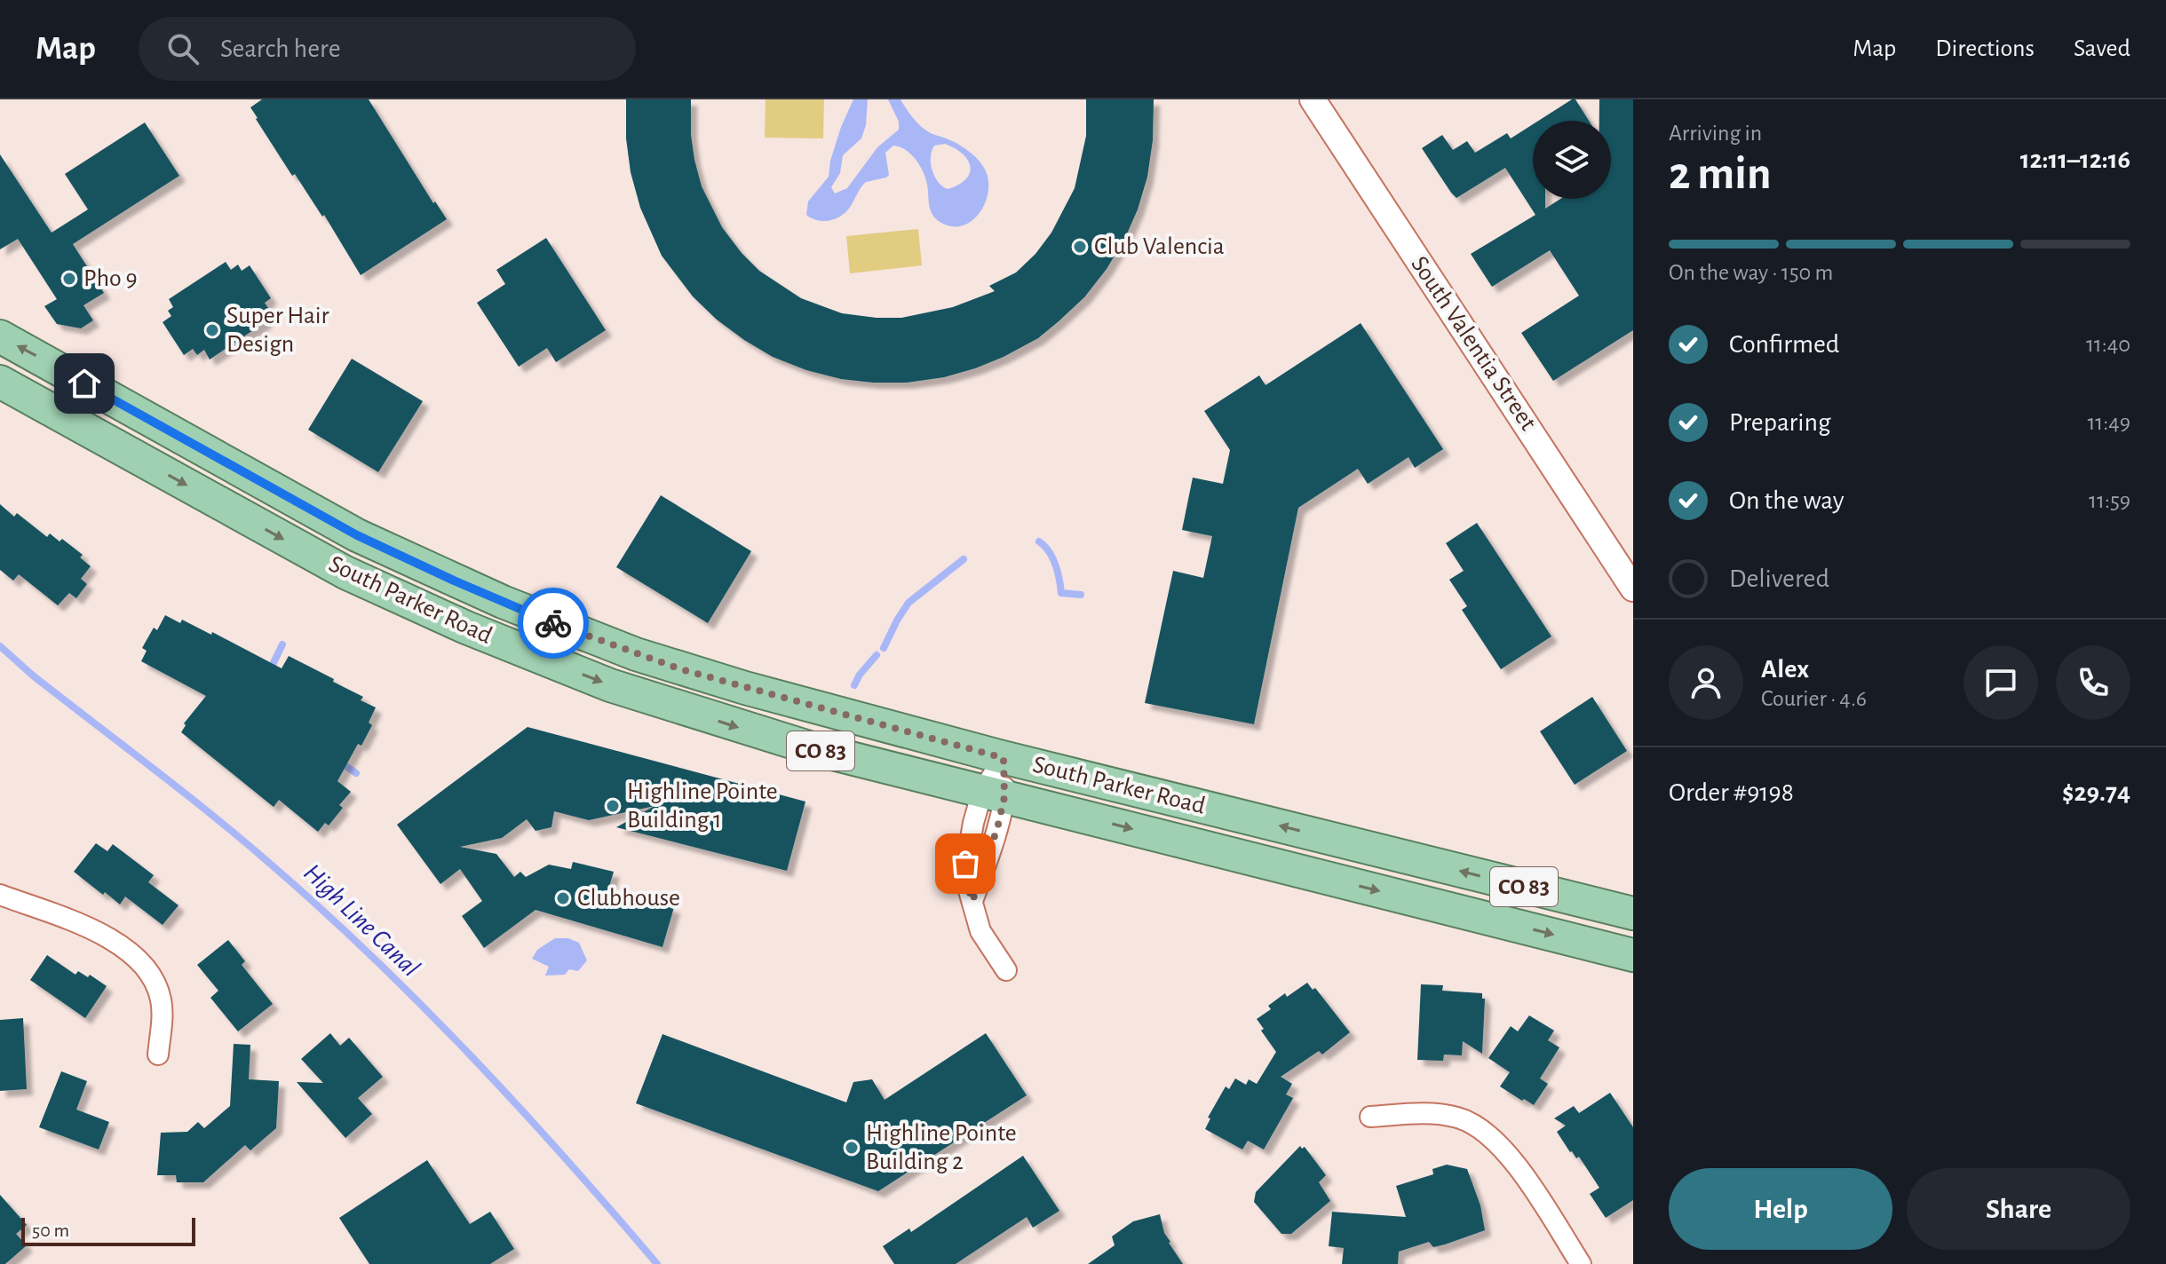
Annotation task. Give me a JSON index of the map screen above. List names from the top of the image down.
{
  "streets": {
    "main road": ["South Parker Road", "CO 83"],
    "street": ["South Valentia Street"]
  },
  "water": ["High Line Canal"],
  "places": [
    "Club Valencia",
    "Pho 9",
    "Super Hair Design",
    "Highline Pointe Building 1",
    "Clubhouse",
    "Highline Pointe Building 2"
  ],
  "scale_bar": "50 m",
  "page": {
    "header": "Map",
    "search": "Search here",
    "nav": ["Map", "Directions", "Saved"],
    "heading": ["2 min", "Arriving in", "12:11–12:16"],
    "panel": [
      "Alex",
      "Courier · 4.6",
      "Order #9198",
      "$29.74"
    ],
    "bar": "On the way · 150 m",
    "list": [
      ["Confirmed", "11:40"],
      ["Preparing", "11:49"],
      ["On the way", "11:59"],
      "Delivered"
    ],
    "buttons": ["Help", "Share"],
    "scale": "50 m"
  }
}
